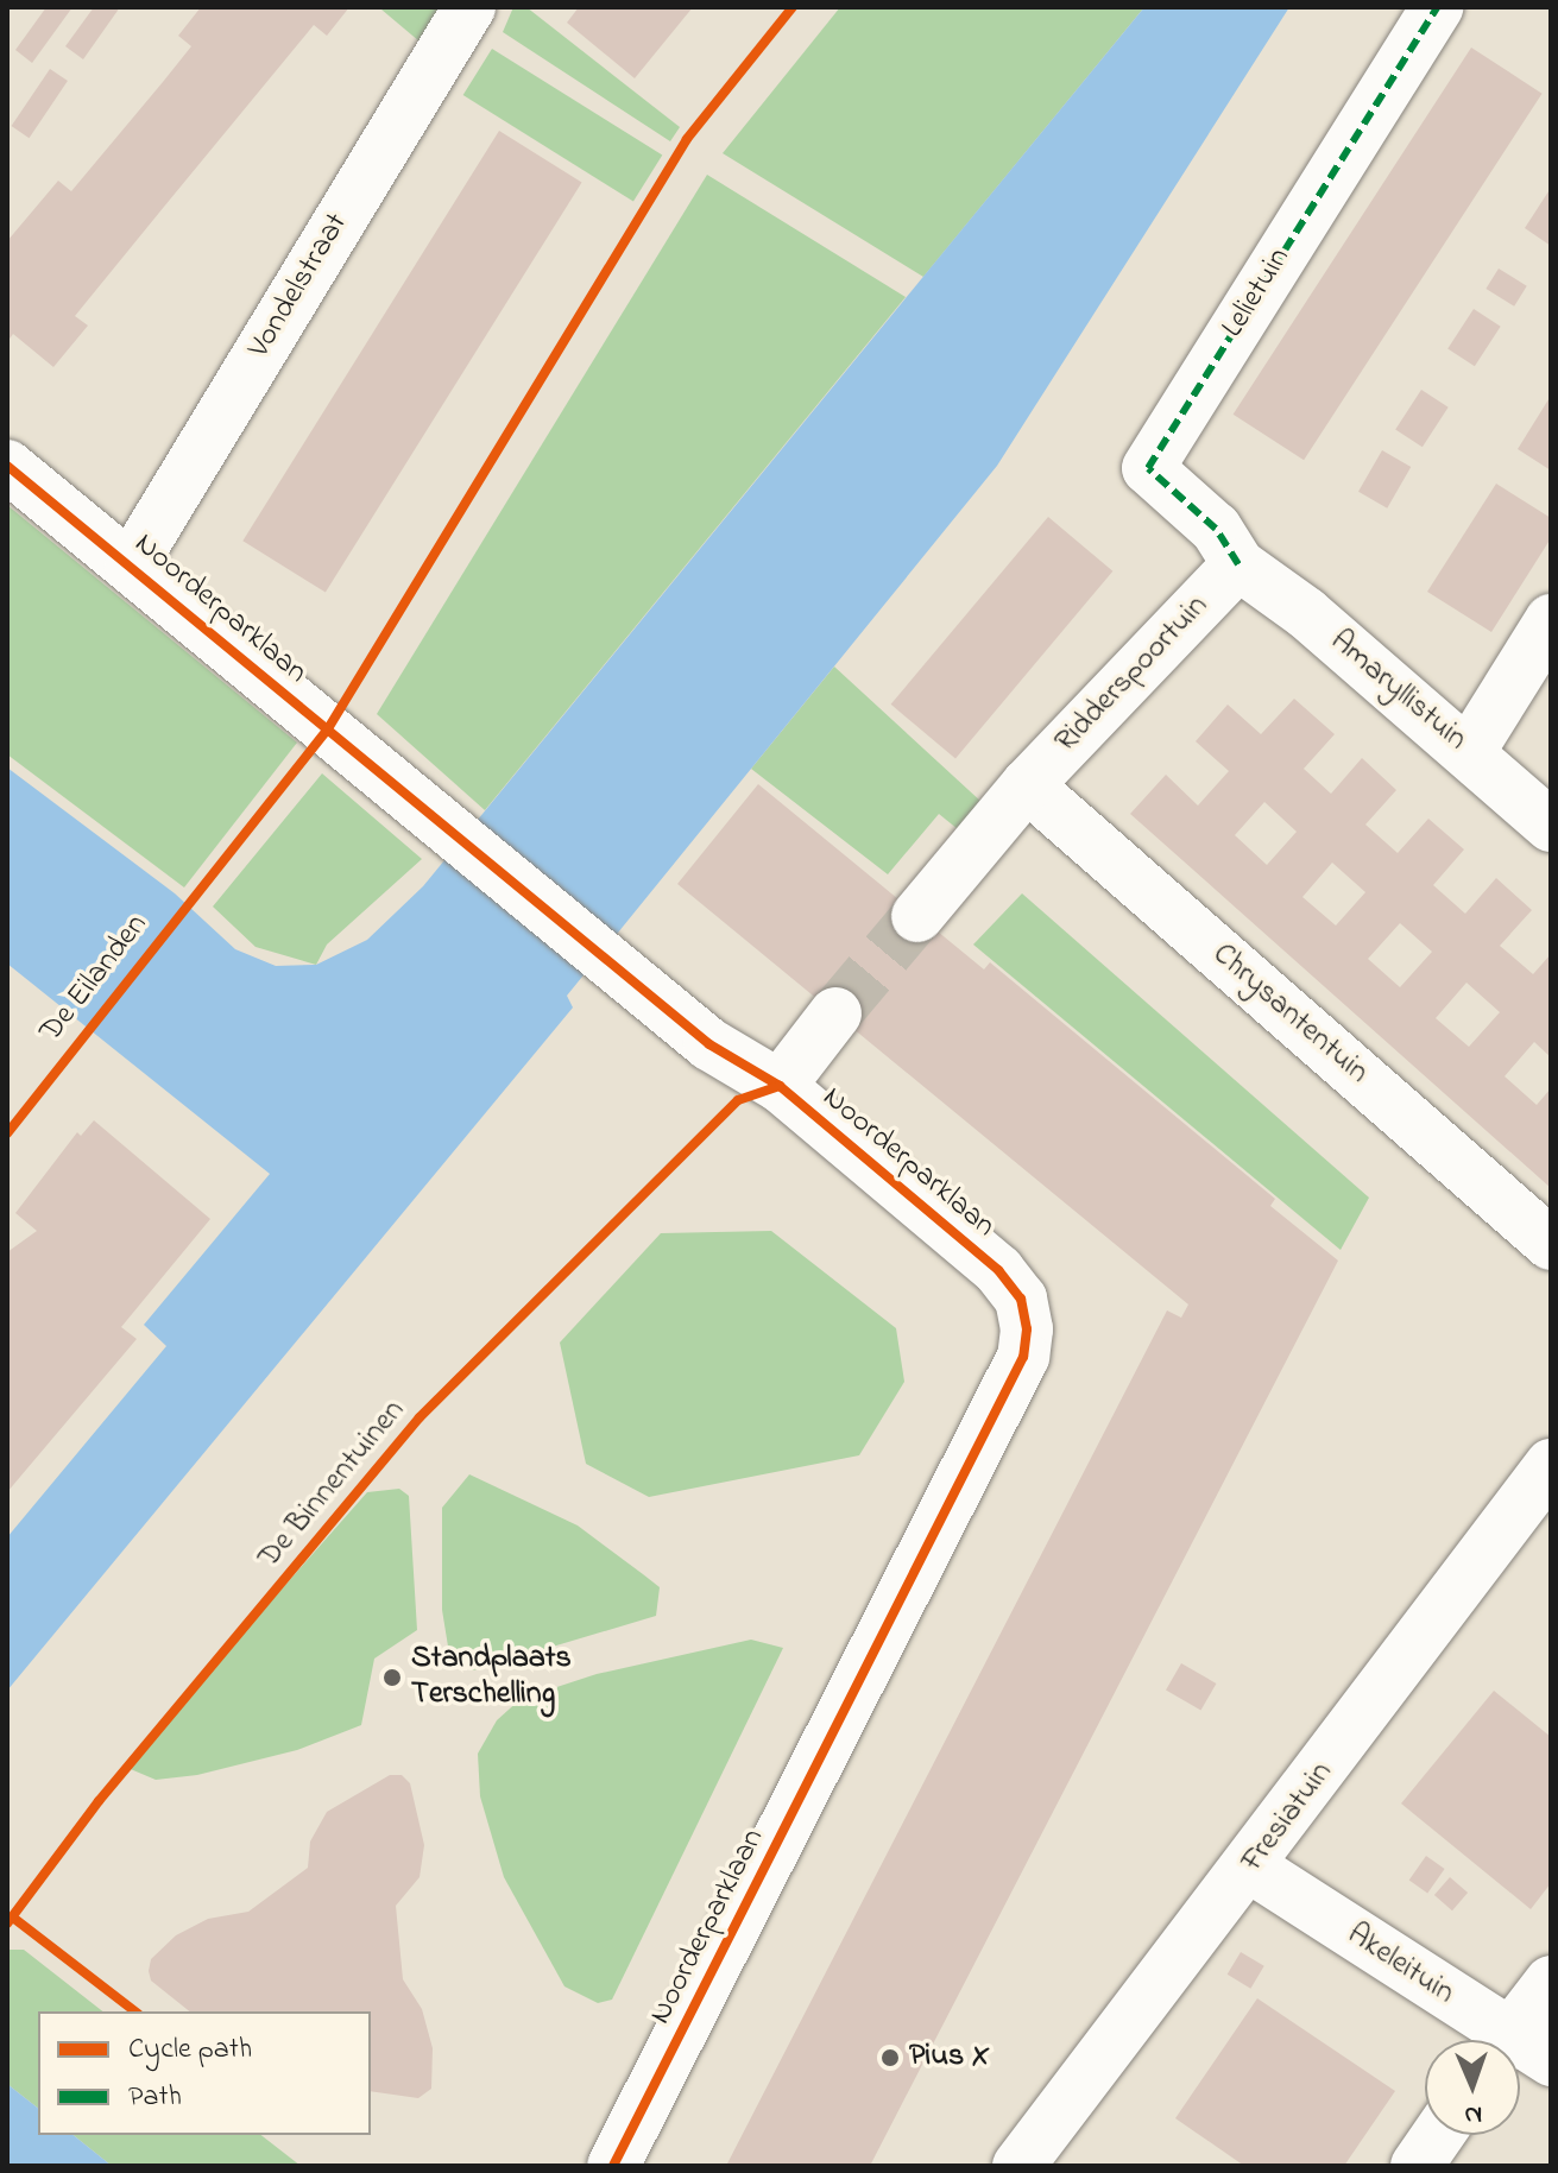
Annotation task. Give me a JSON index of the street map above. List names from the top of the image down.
{
  "streets": {
    "street": [
      "Vondelstraat",
      "Lelietuin",
      "Noorderparklaan",
      "Ridderspoortuin",
      "Amaryllistuin",
      "Chrysantentuin",
      "Fresiatuin",
      "Akeleituin"
    ],
    "cycle path": ["De Eilanden", "De Binnentuinen"]
  },
  "crossings": [
    ["Vondelstraat", "Noorderparklaan"],
    ["Lelietuin", "Ridderspoortuin"],
    ["Lelietuin", "Amaryllistuin"],
    ["Ridderspoortuin", "Amaryllistuin"],
    ["Ridderspoortuin", "Chrysantentuin"],
    ["Fresiatuin", "Akeleituin"]
  ],
  "places": ["Standplaats Terschelling", "Pius X"],
  "legend": ["Cycle path", "Path"],
  "north": "bottom"
}
